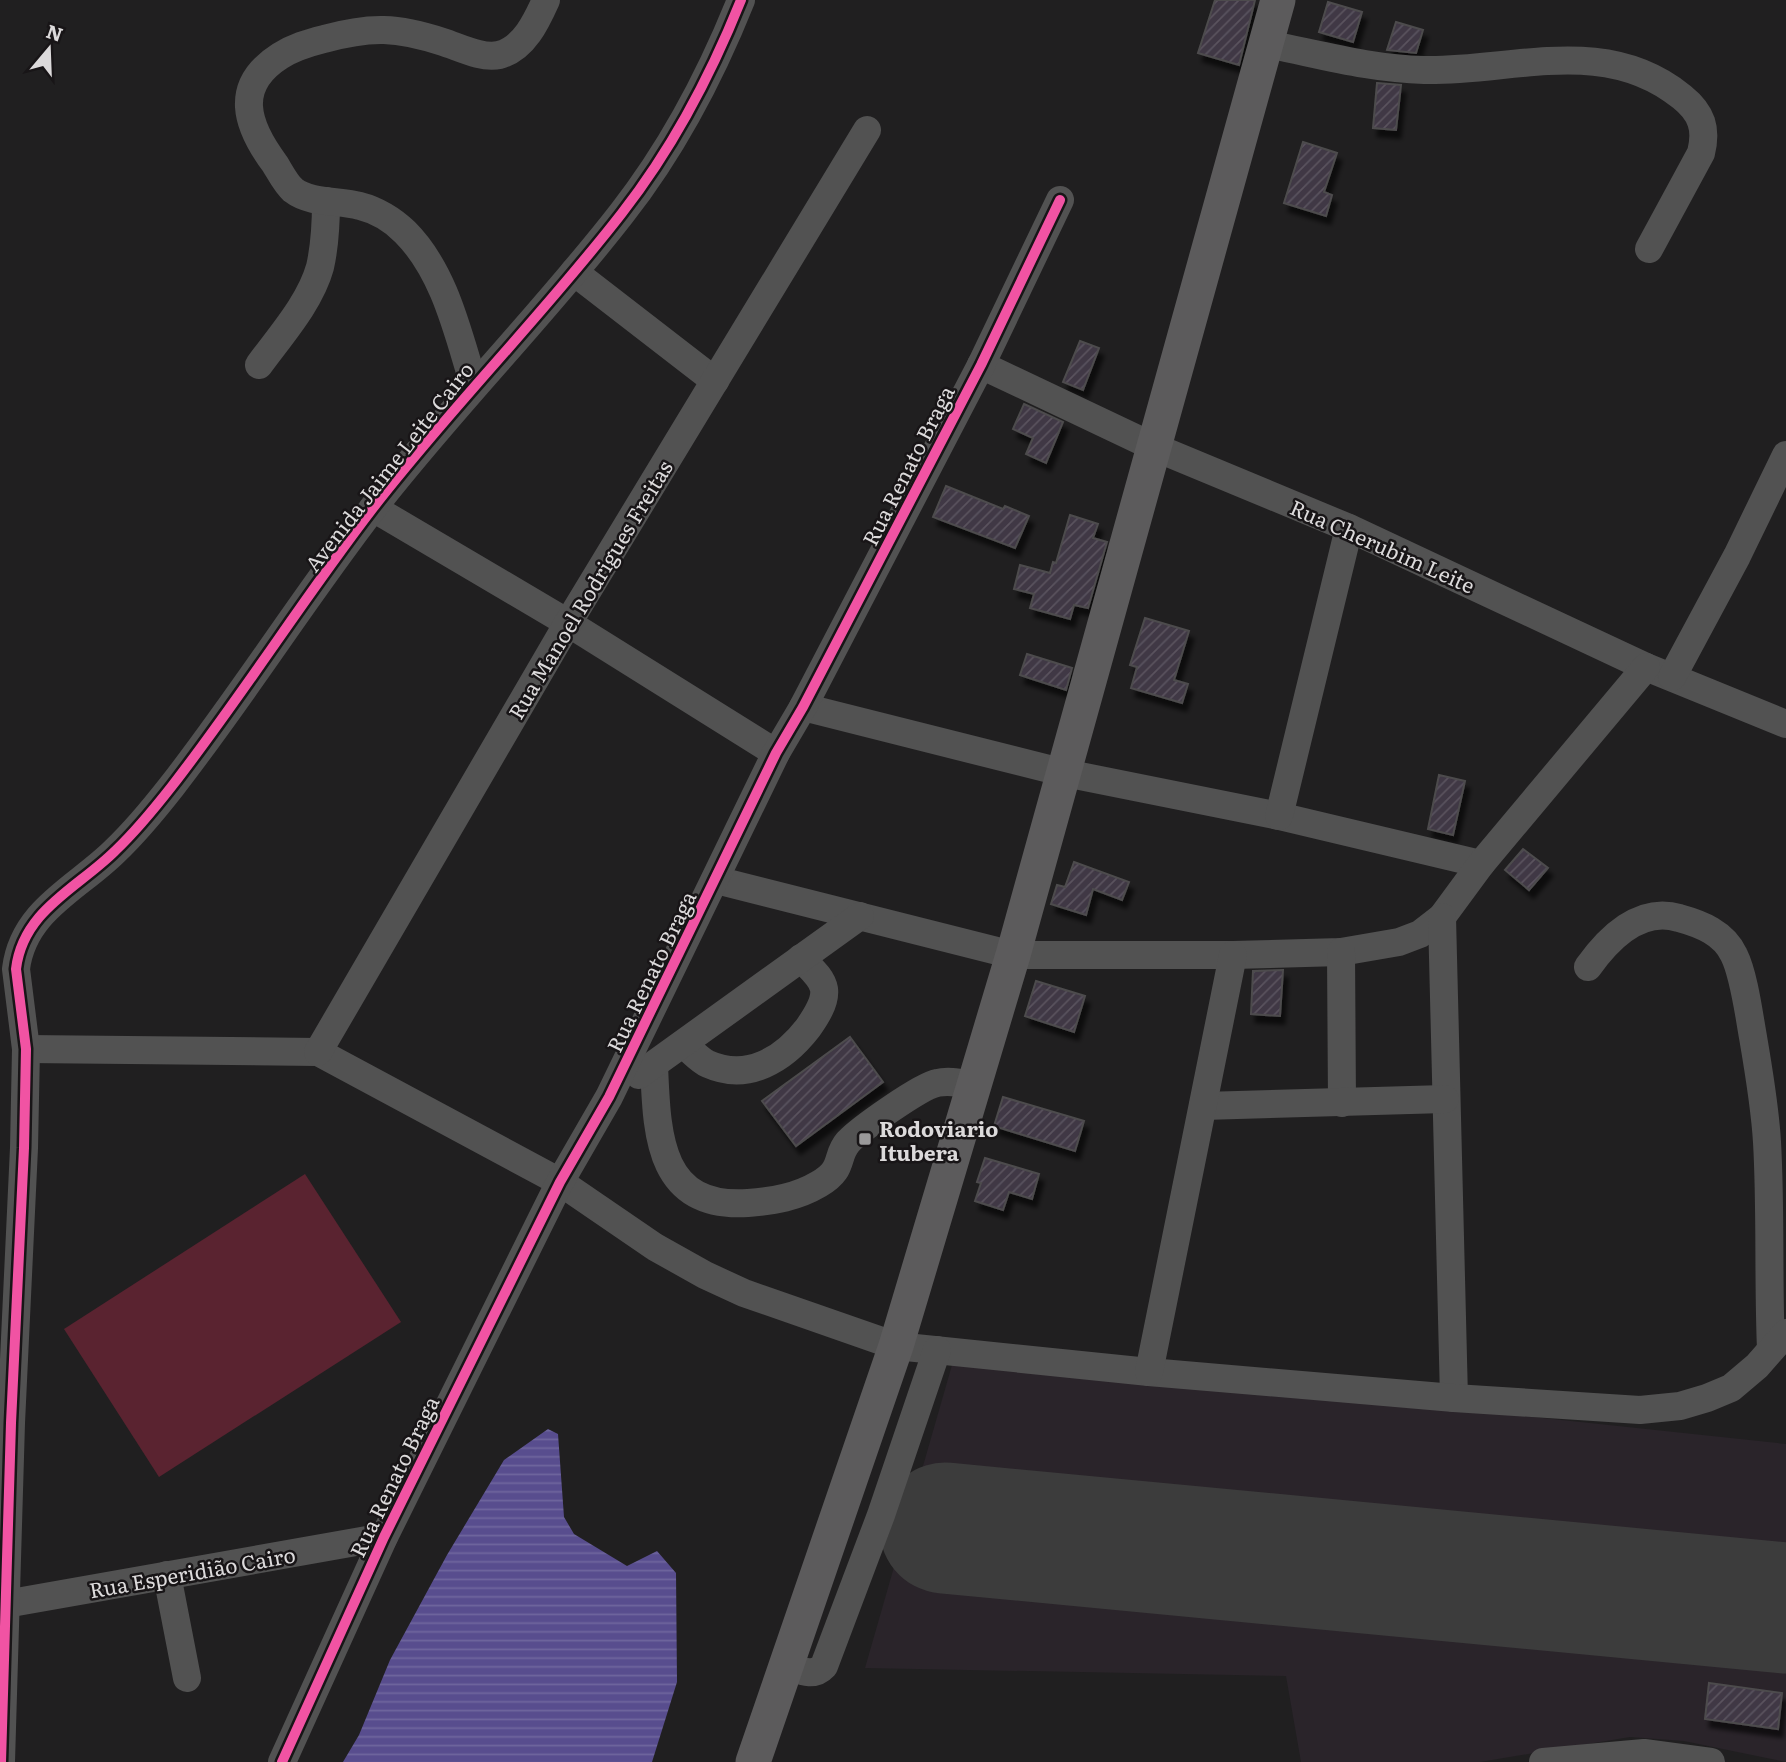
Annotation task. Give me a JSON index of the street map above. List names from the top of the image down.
{
  "streets": {
    "street": [
      "Rua Renato Braga",
      "Avenida Jaime Leite Cairo",
      "Rua Cherubim Leite",
      "Rua Manoel Rodrigues Freitas",
      "Rua Esperidião Cairo"
    ]
  },
  "crossings": [
    ["Rua Renato Braga", "Rua Cherubim Leite"],
    ["Rua Renato Braga", "Rua Esperidião Cairo"]
  ],
  "places": {
    "transit": ["Rodoviario Itubera"]
  },
  "north": "top"
}
